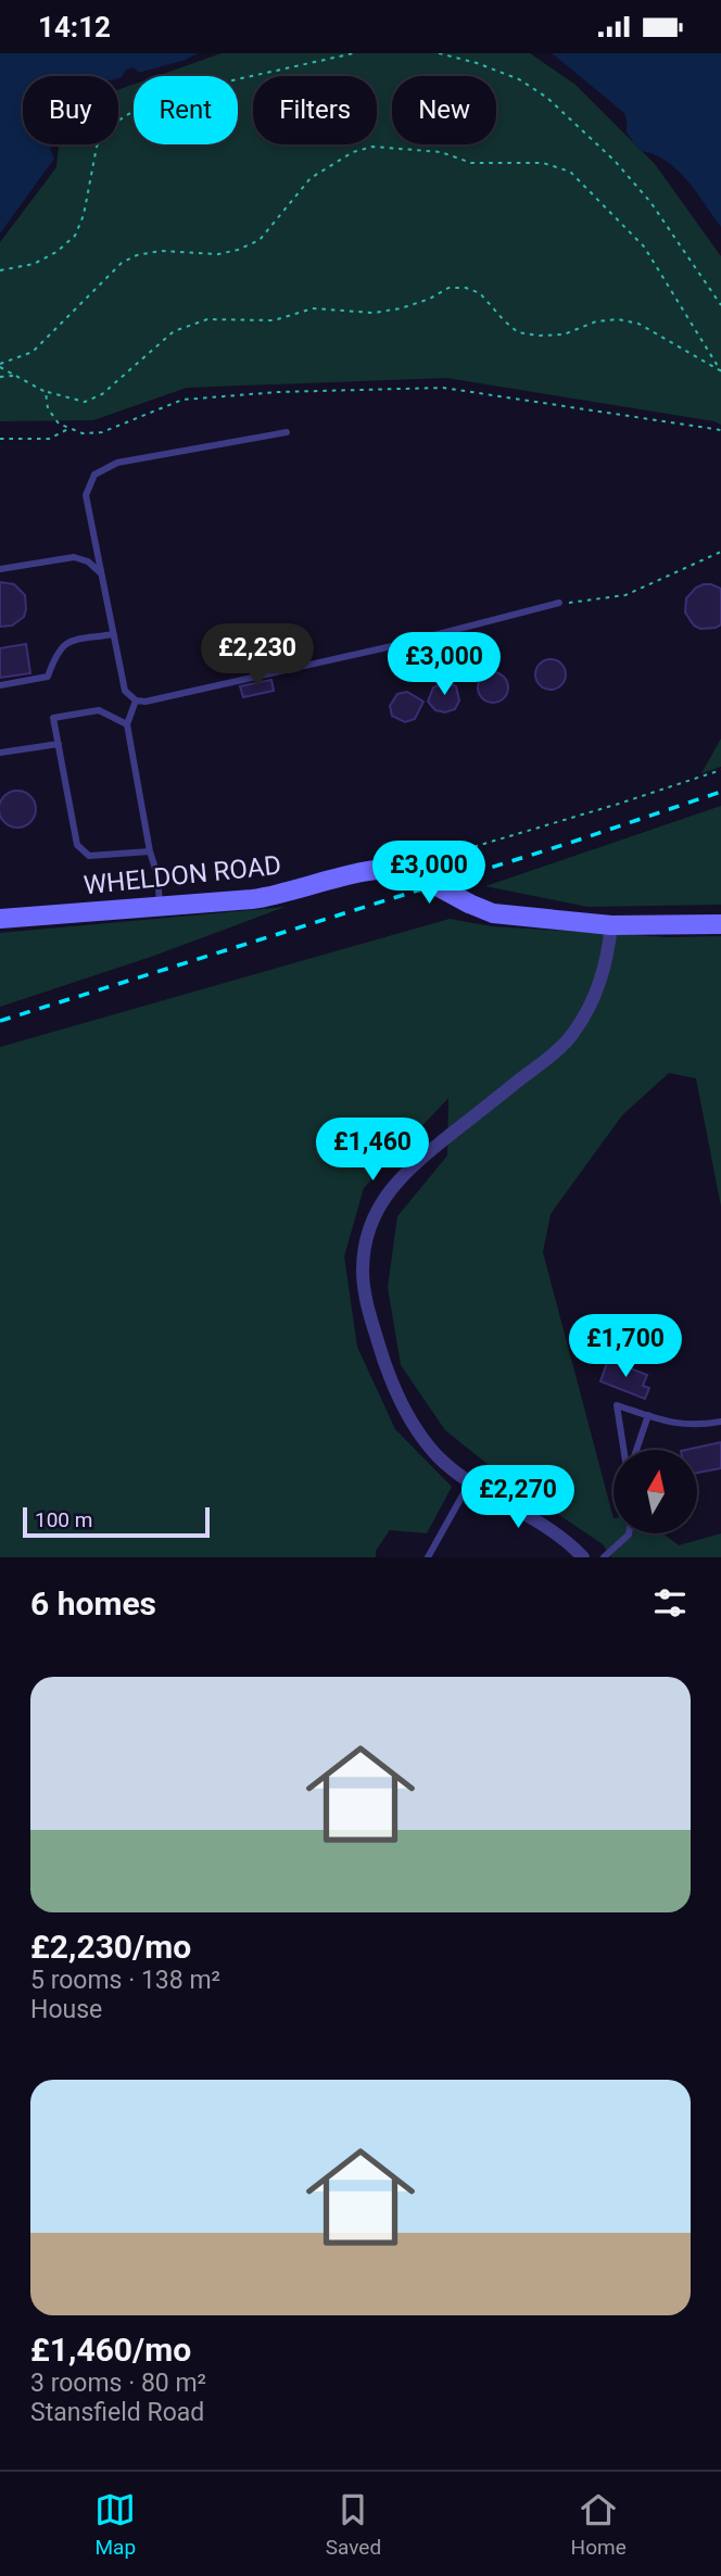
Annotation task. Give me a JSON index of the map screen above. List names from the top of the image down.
{
  "streets": {
    "street": ["WHELDON ROAD"]
  },
  "scale_bar": "100 m",
  "north": "top",
  "page": {
    "status": "14:12",
    "chip": [
      "Buy",
      "Rent",
      "Filters",
      "New"
    ],
    "price": [
      "£2,230",
      "£3,000",
      "£3,000",
      "£1,460",
      "£1,700",
      "£2,270"
    ],
    "scale": "100 m",
    "heading": "6 homes",
    "list": [
      {
        "name": "£2,230/mo",
        "note": "5 rooms · 138 m² · House"
      },
      {
        "name": "£1,460/mo",
        "note": "3 rooms · 80 m² · Stansfield Road"
      }
    ],
    "tabs": ["Map", "Saved", "Home"]
  }
}
